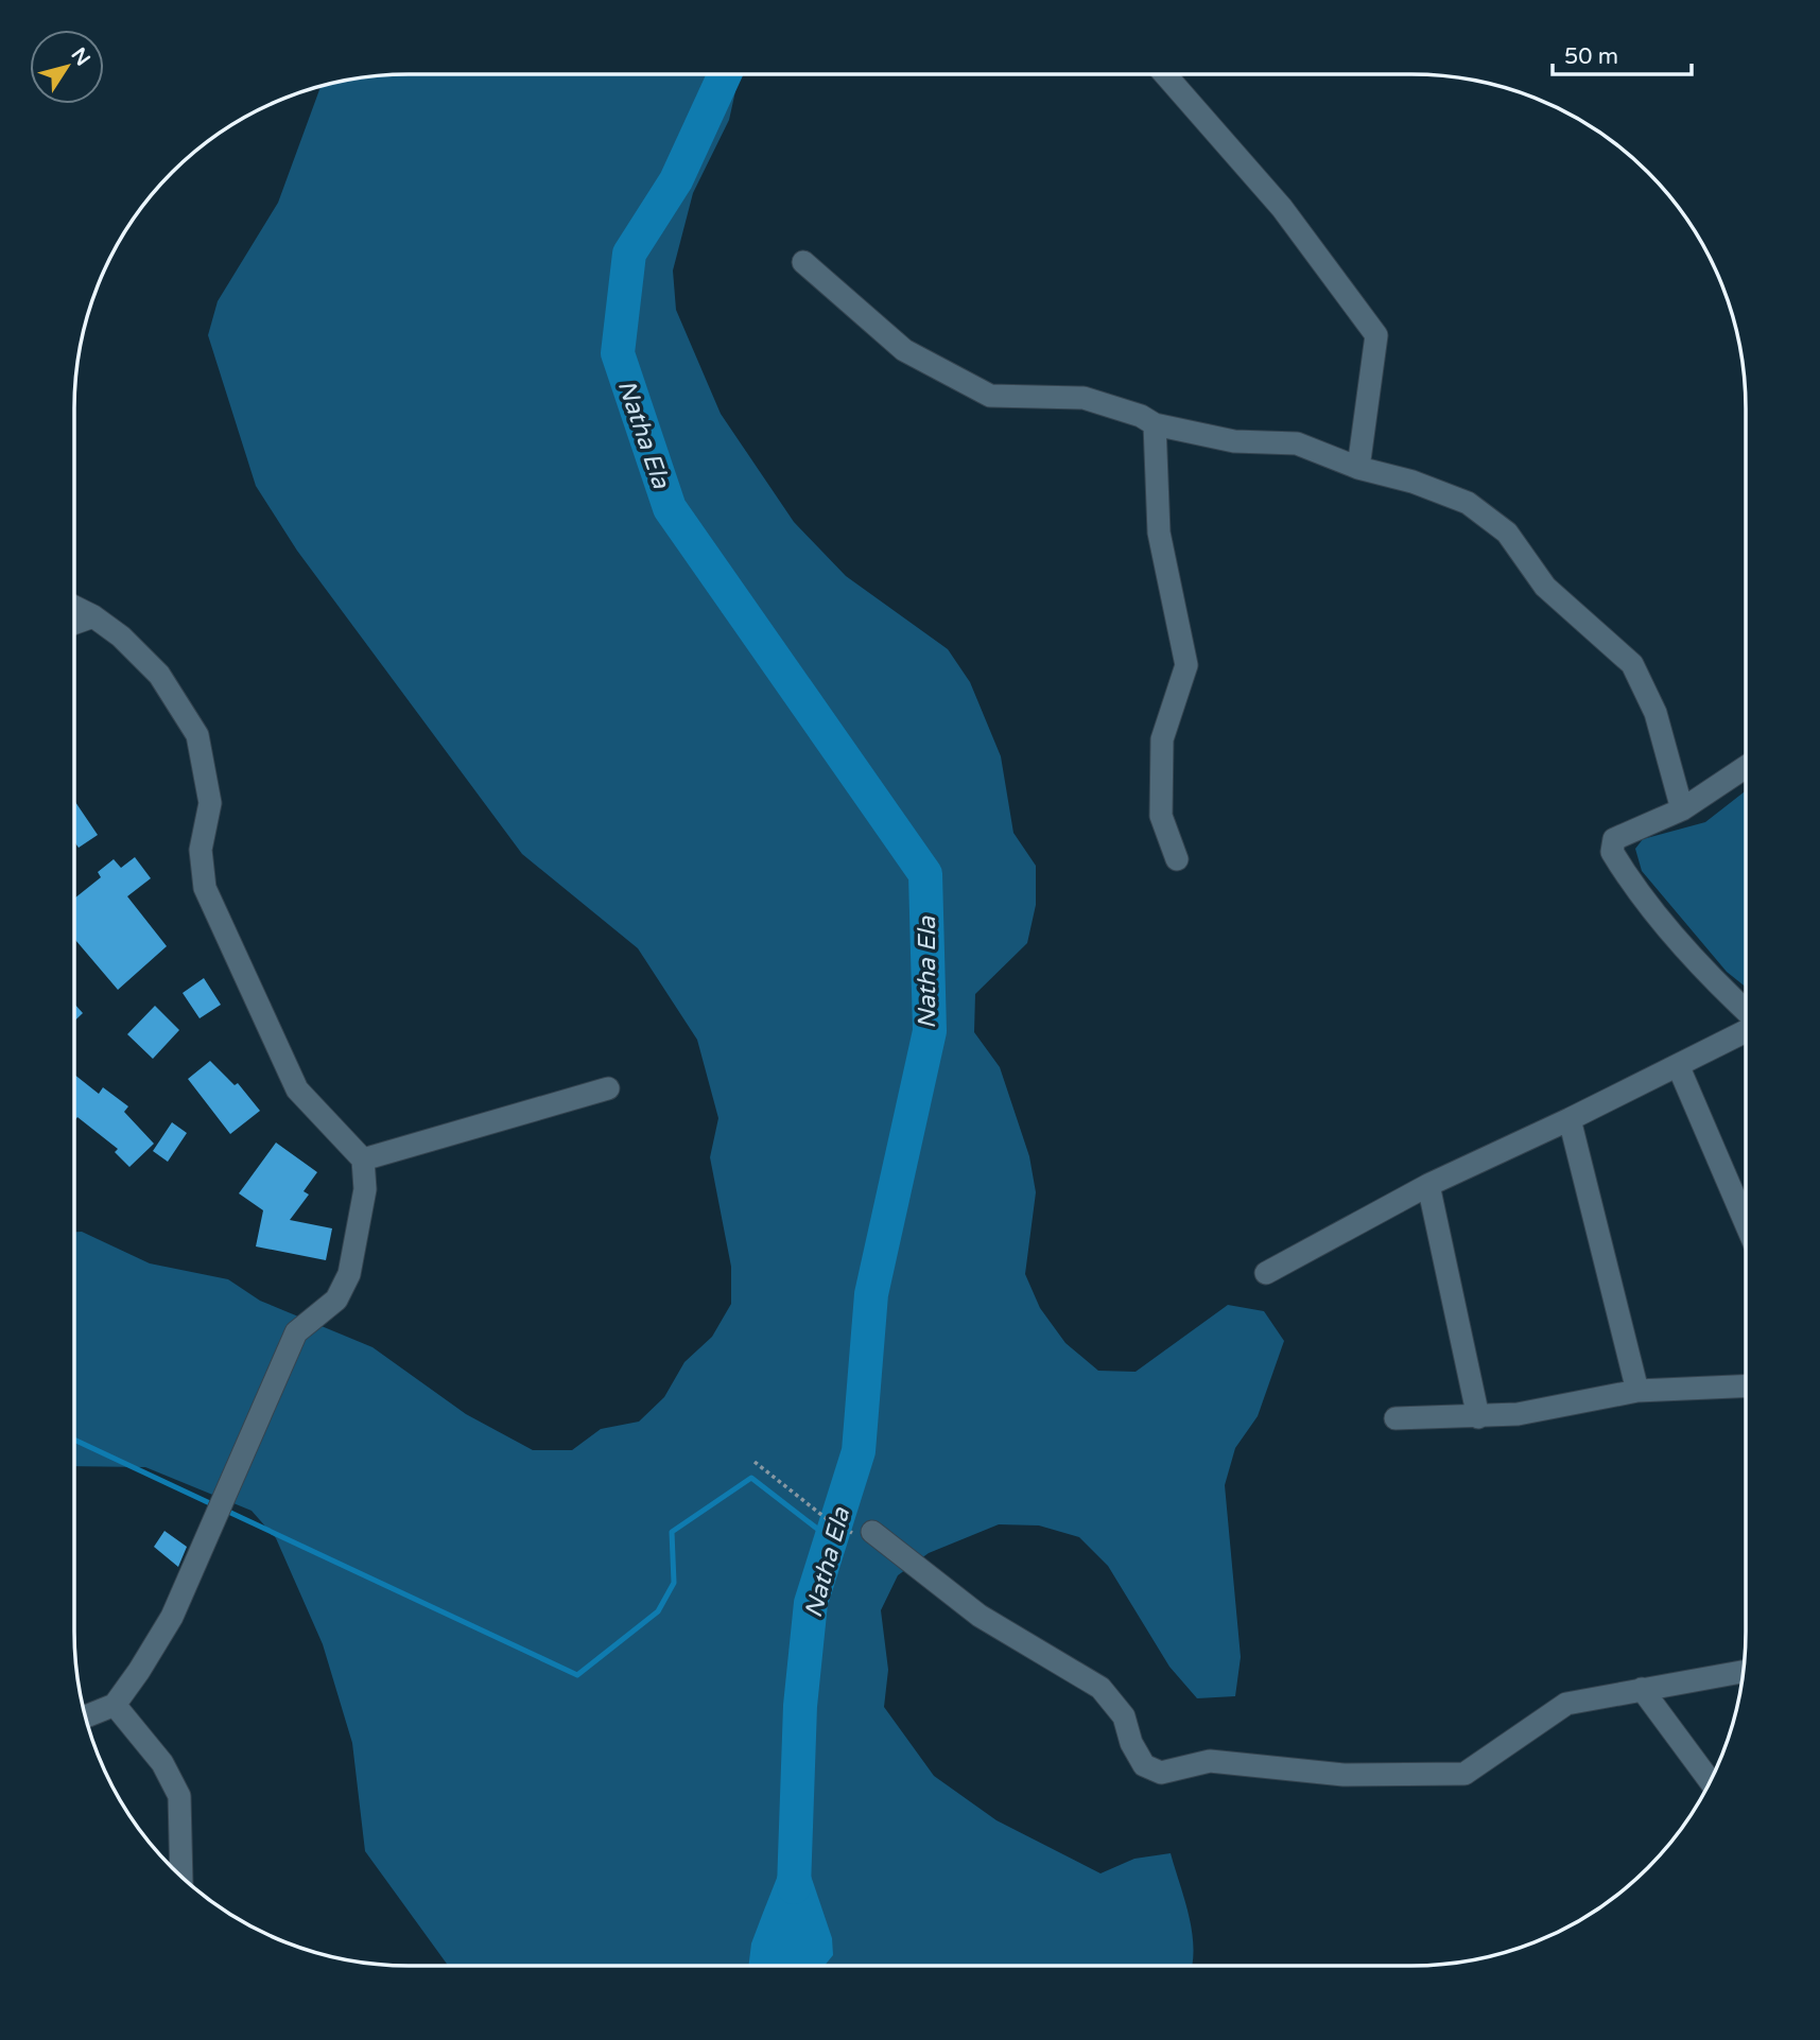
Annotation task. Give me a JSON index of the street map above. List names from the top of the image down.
{
  "water": ["Natha Ela"],
  "scale_bar": "50 m",
  "north": "top right"
}
